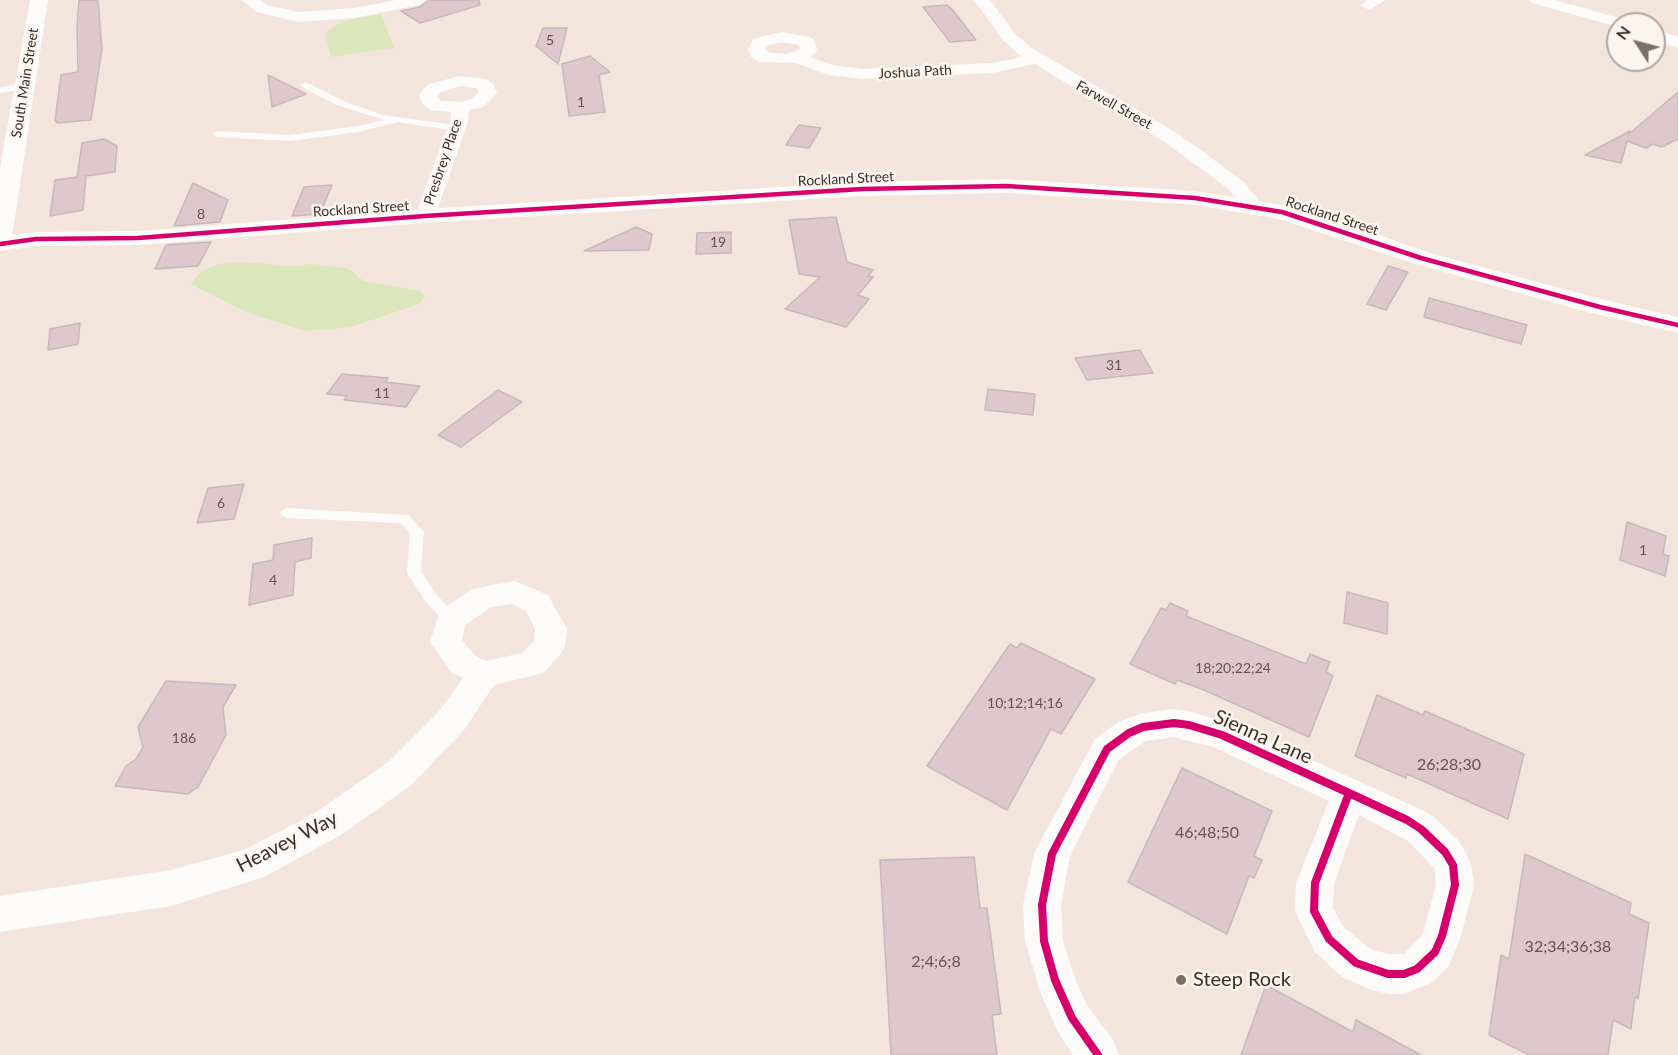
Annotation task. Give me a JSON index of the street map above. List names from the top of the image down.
{
  "streets": {
    "street": [
      "Joshua Path",
      "South Main Street",
      "Farwell Street",
      "Presbrey Place",
      "Rockland Street",
      "Sienna Lane",
      "Heavey Way"
    ]
  },
  "crossings": [
    ["Joshua Path", "Farwell Street"],
    ["Farwell Street", "Rockland Street"],
    ["Presbrey Place", "Rockland Street"]
  ],
  "places": ["Steep Rock"],
  "house_numbers": [
    "5",
    "1",
    "8",
    "19",
    "31",
    "11",
    "6",
    "1",
    "4",
    "18;20;22;24",
    "10;12;14;16",
    "186",
    "26;28;30",
    "46;48;50",
    "32;34;36;38",
    "2;4;6;8"
  ],
  "north": "top left"
}
